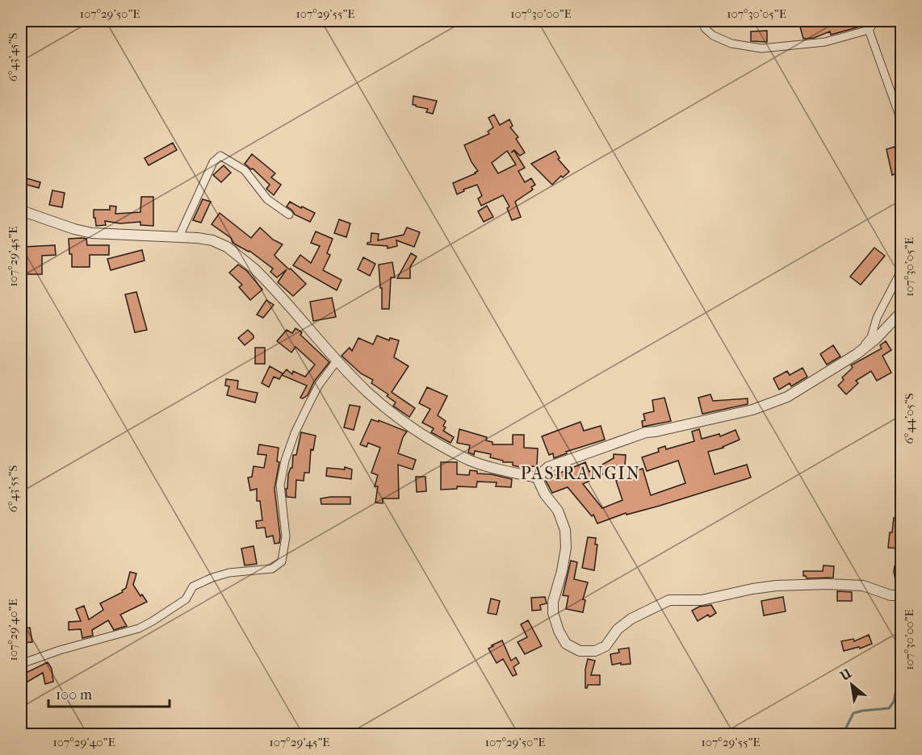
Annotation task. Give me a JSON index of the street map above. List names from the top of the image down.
{
  "districts": ["PASIRANGIN"],
  "scale_bar": "100 m",
  "north": "top left",
  "coordinates": [
    "107°29'50\"E",
    "107°29'55\"E",
    "107°30'00\"E",
    "107°30'05\"E",
    "6°43'45\"S",
    "107°29'45\"E",
    "6°44'05\"S",
    "6°43'55\"S",
    "107°29'40\"E"
  ]
}
